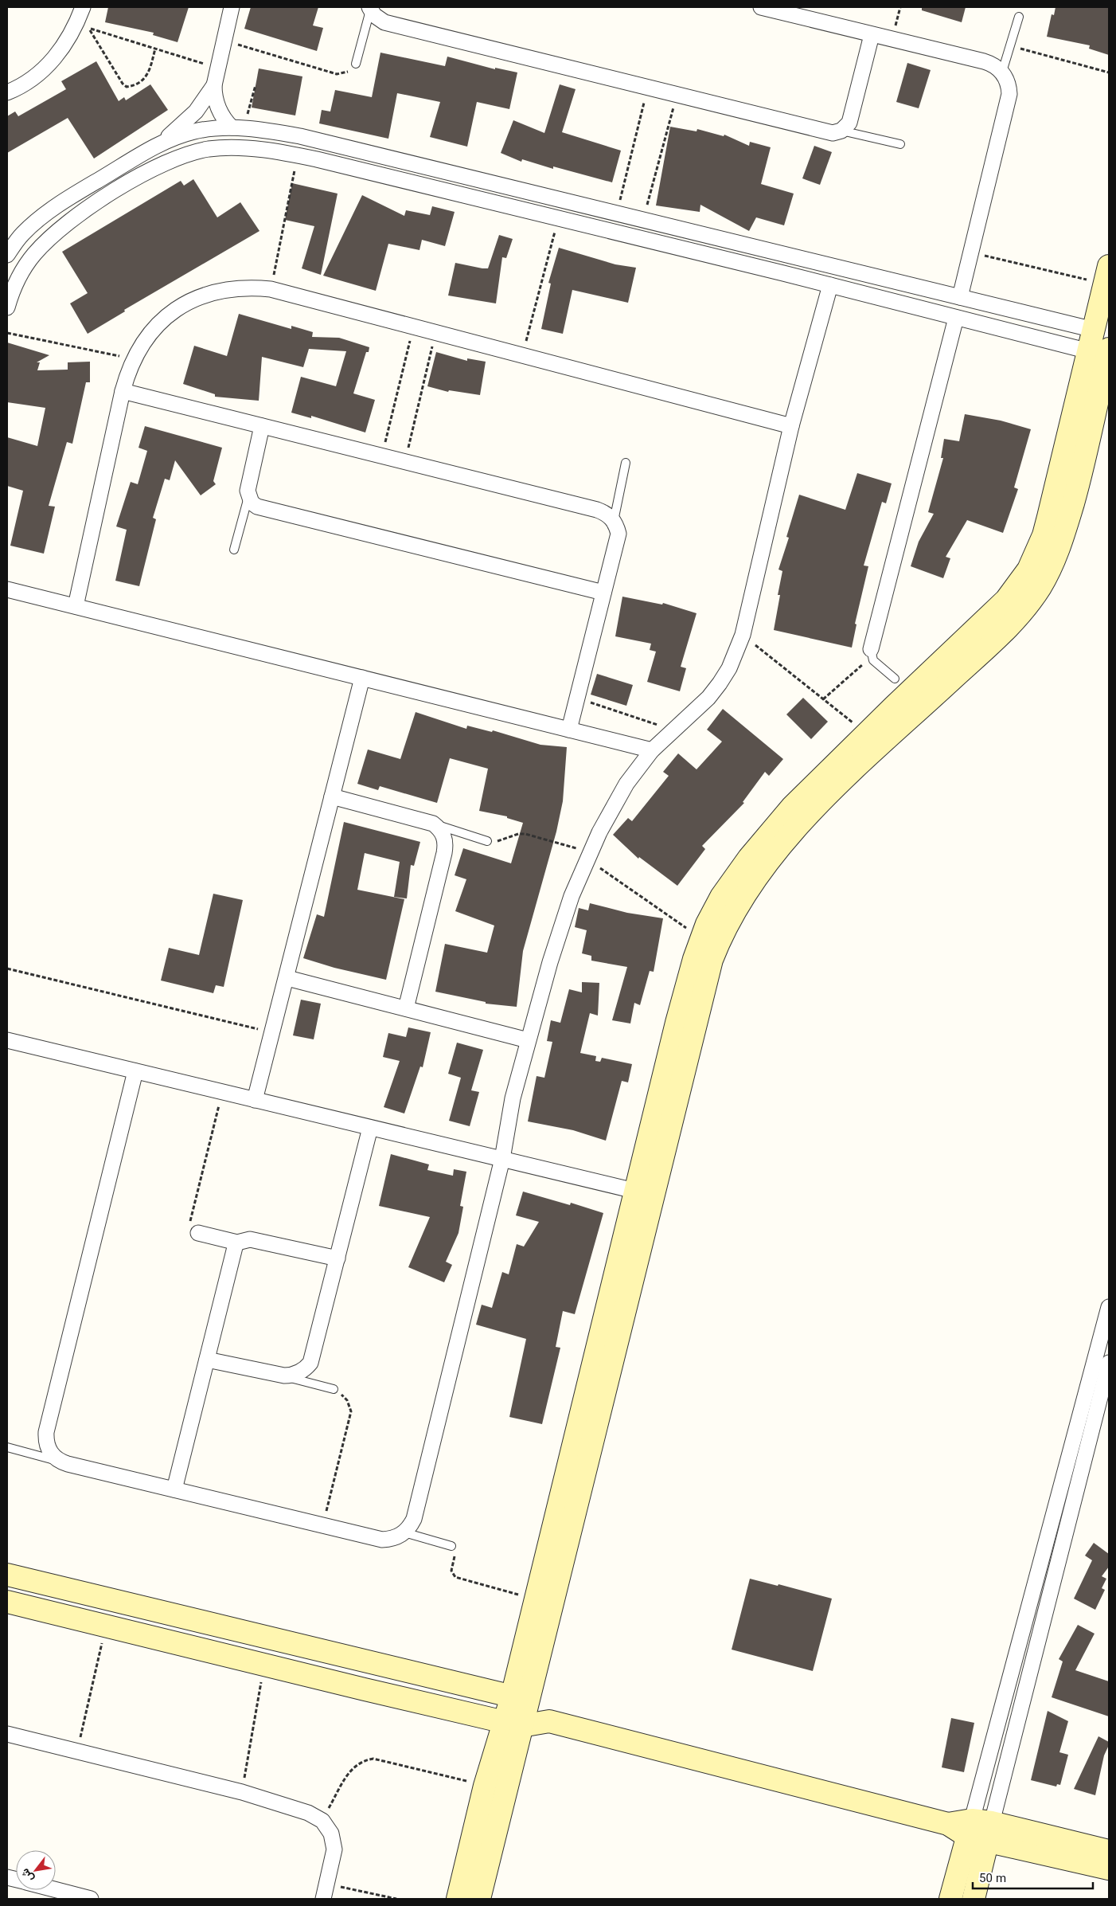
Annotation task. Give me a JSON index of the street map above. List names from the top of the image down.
{
  "scale_bar": "50 m",
  "north": "bottom left"
}
